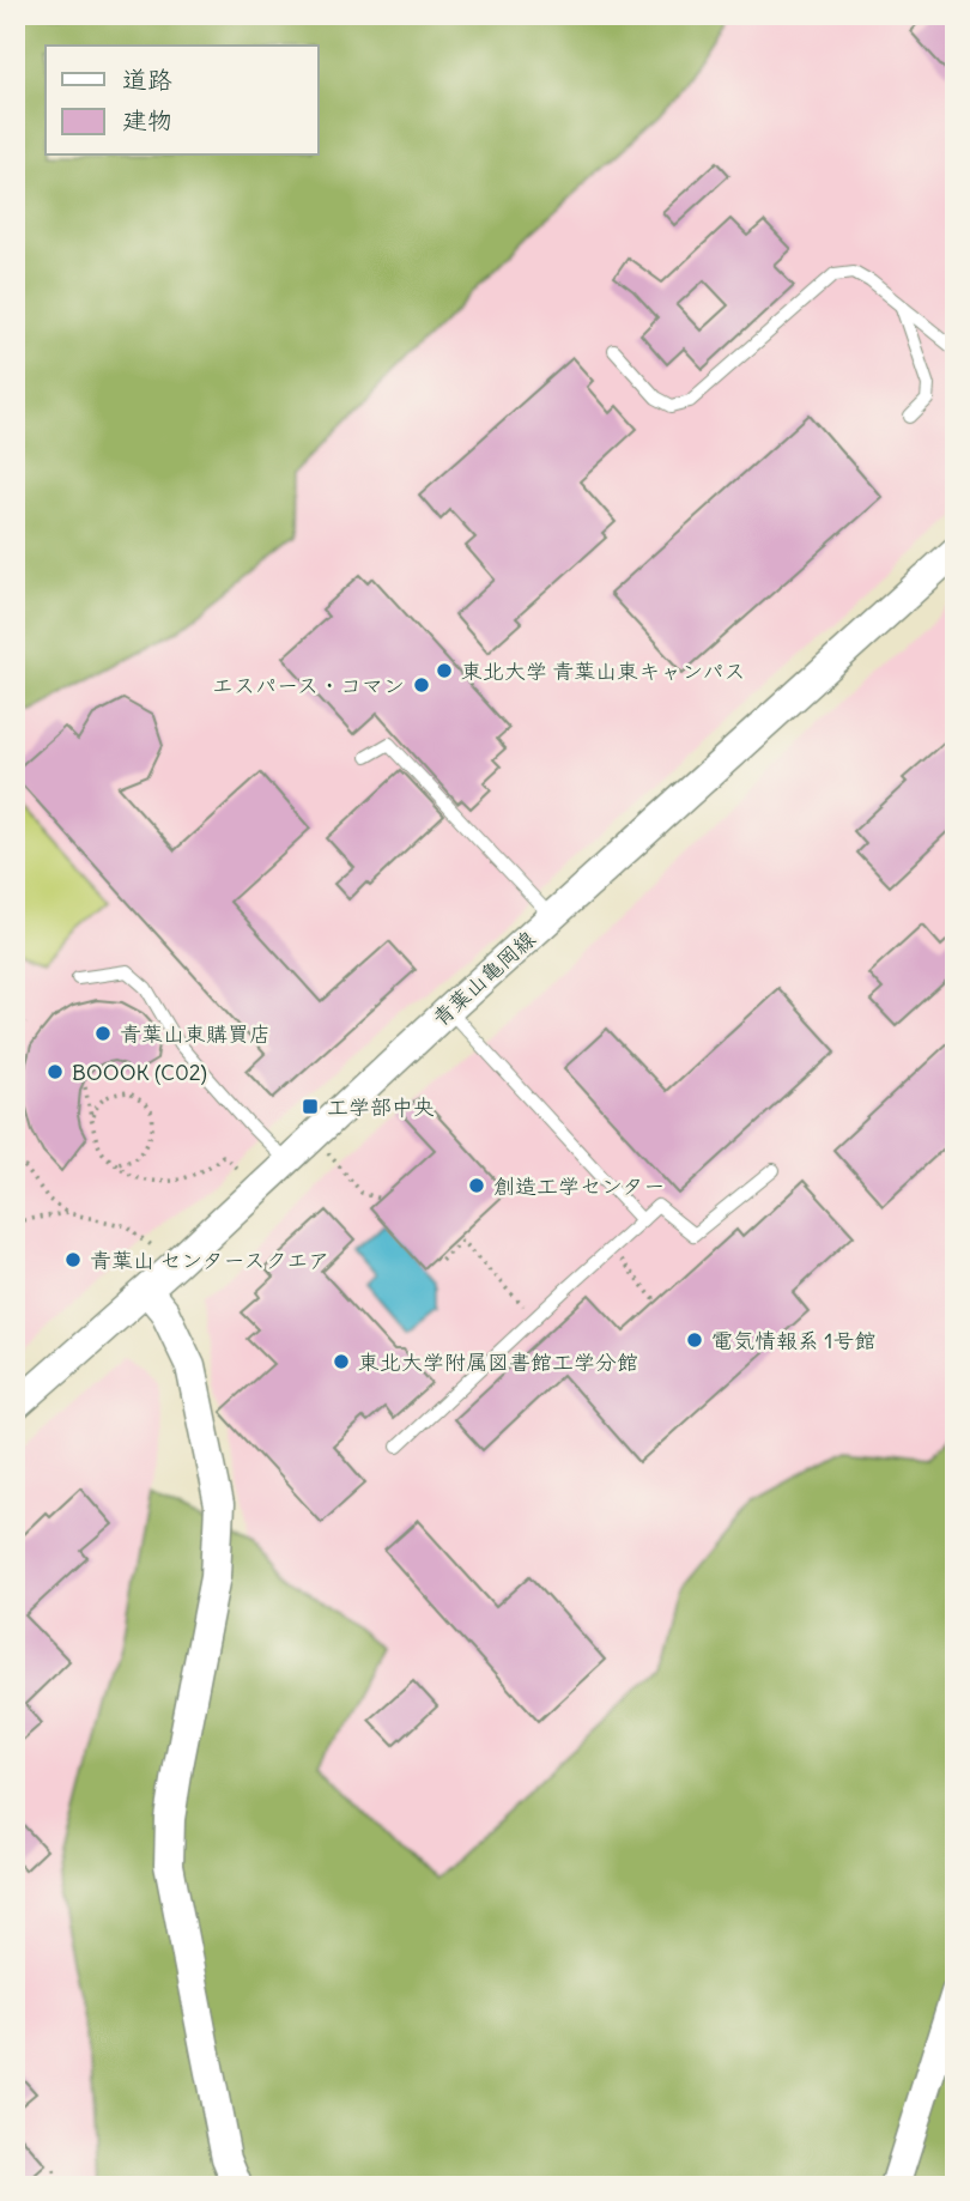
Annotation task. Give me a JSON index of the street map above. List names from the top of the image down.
{
  "streets": {
    "street": ["青葉山亀岡線"]
  },
  "places": {
    "other": [
      "東北大学 青葉山東キャンパス",
      "エスパース・コマン",
      "青葉山東購買店",
      "BOOOK (C02)",
      "創造工学センター",
      "青葉山 センタースクエア",
      "電気情報系 1号館",
      "東北大学附属図書館工学分館"
    ],
    "transit": ["工学部中央"]
  },
  "legend": ["道路", "建物"]
}
